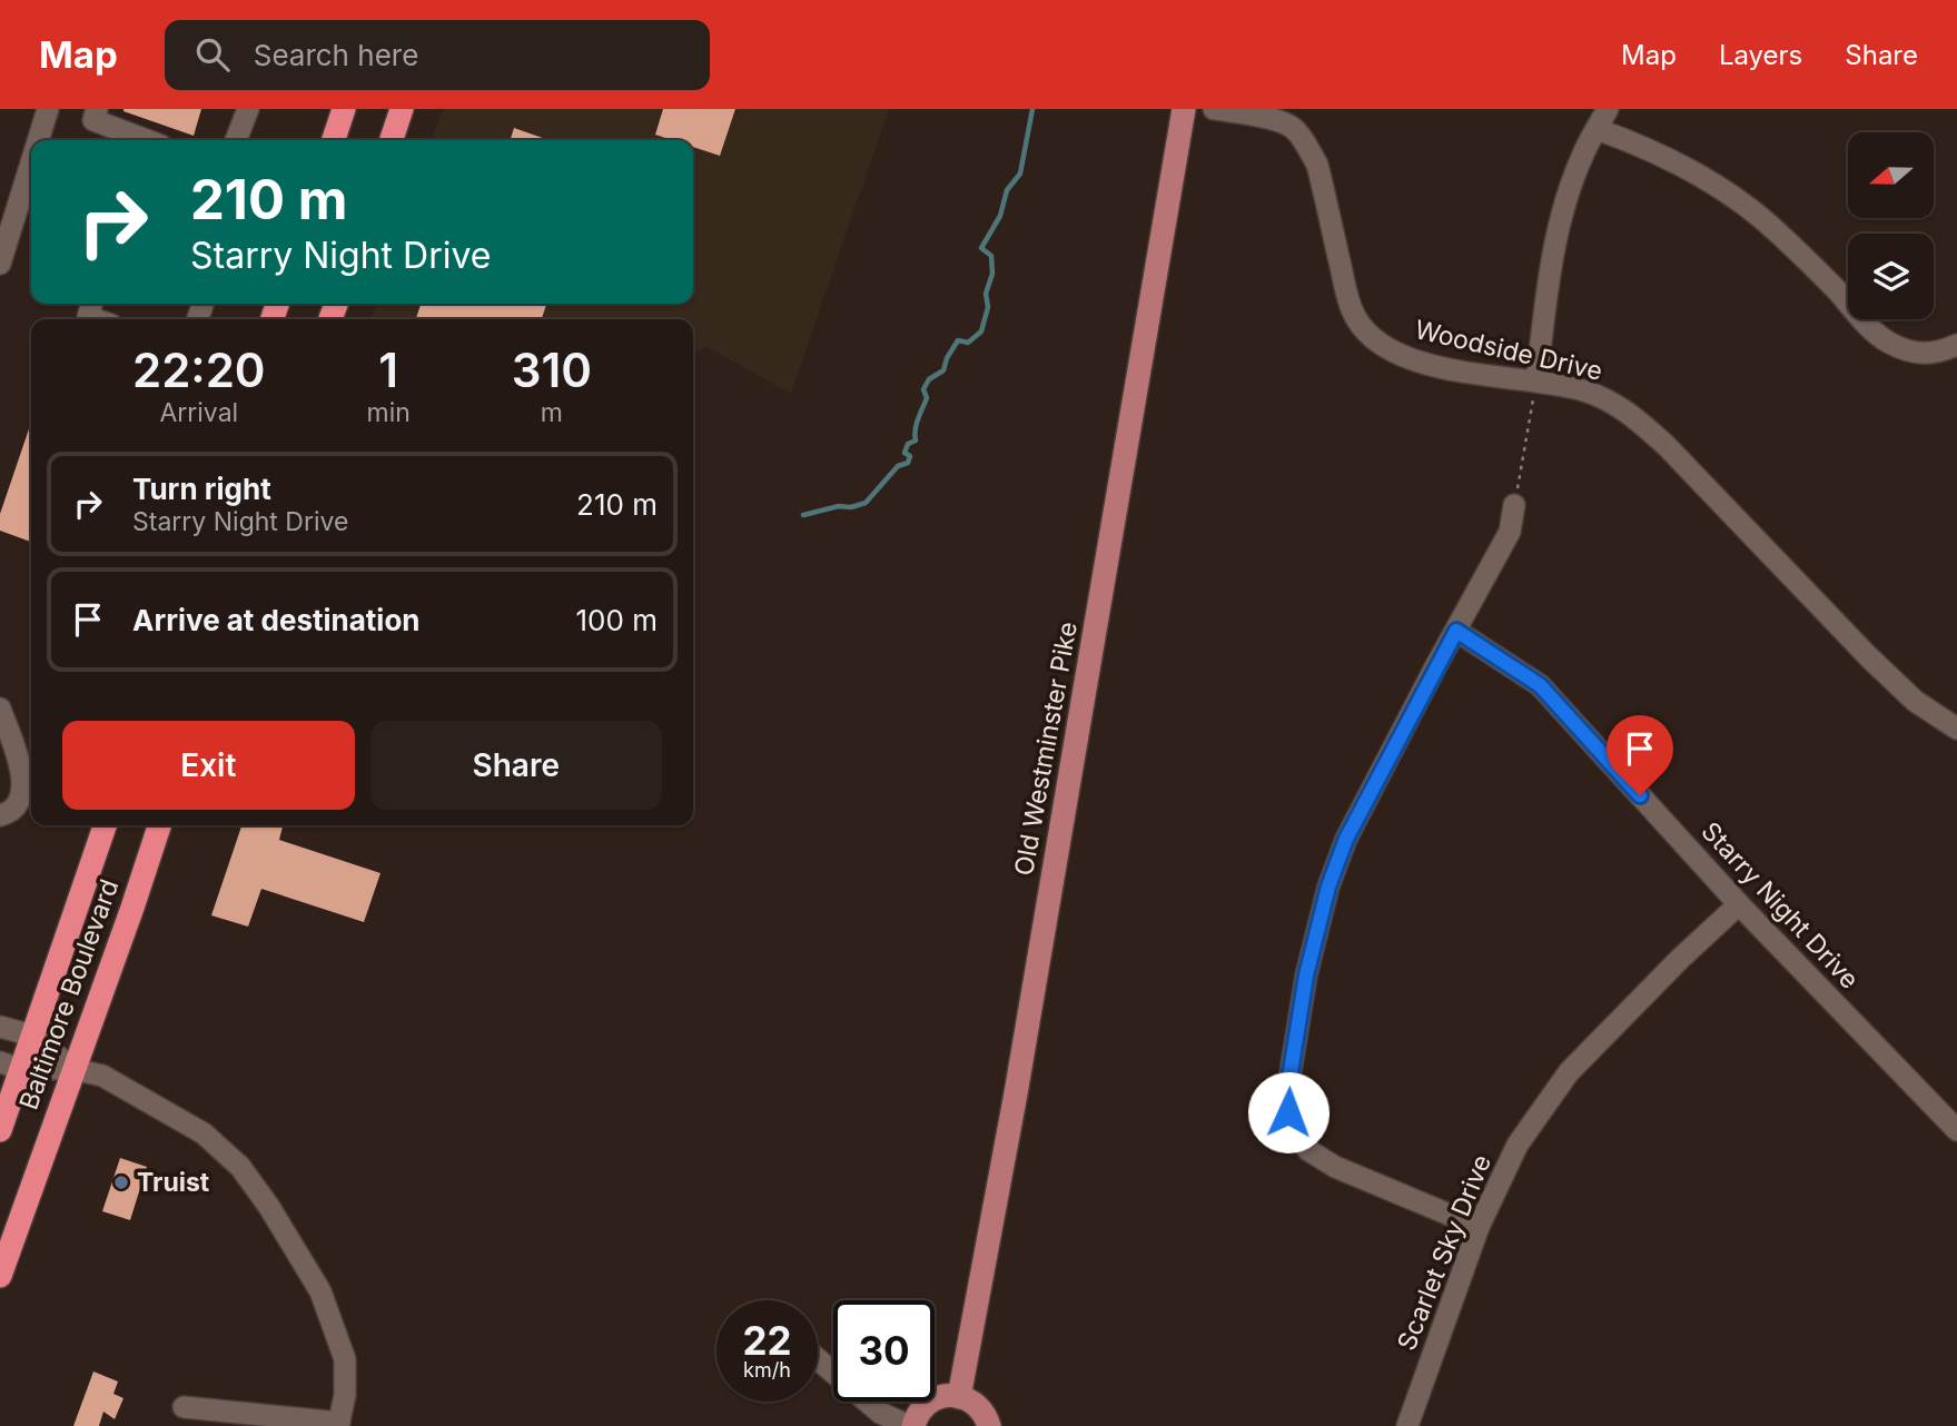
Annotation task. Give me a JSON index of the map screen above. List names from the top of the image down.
{
  "streets": {
    "highway": ["Baltimore Boulevard"],
    "main road": ["Old Westminster Pike"],
    "street": ["Woodside Drive", "Starry Night Drive", "Scarlet Sky Drive"]
  },
  "crossings": [
    ["Starry Night Drive", "Scarlet Sky Drive"]
  ],
  "places": ["Truist"],
  "north": "left",
  "page": {
    "header": "Map",
    "search": "Search here",
    "nav": ["Map", "Layers", "Share"],
    "turn": ["210 m", "Starry Night Drive"],
    "eta": [
      "22:20",
      "Arrival",
      "1",
      "min",
      "310",
      "m"
    ],
    "list": [
      {
        "name": "Turn right",
        "note": "Starry Night Drive",
        "value": "210 m"
      },
      {
        "name": "Arrive at destination",
        "value": "100 m"
      }
    ],
    "buttons": ["Exit", "Share"],
    "speed": "22 km/h",
    "limit": "30"
  }
}
